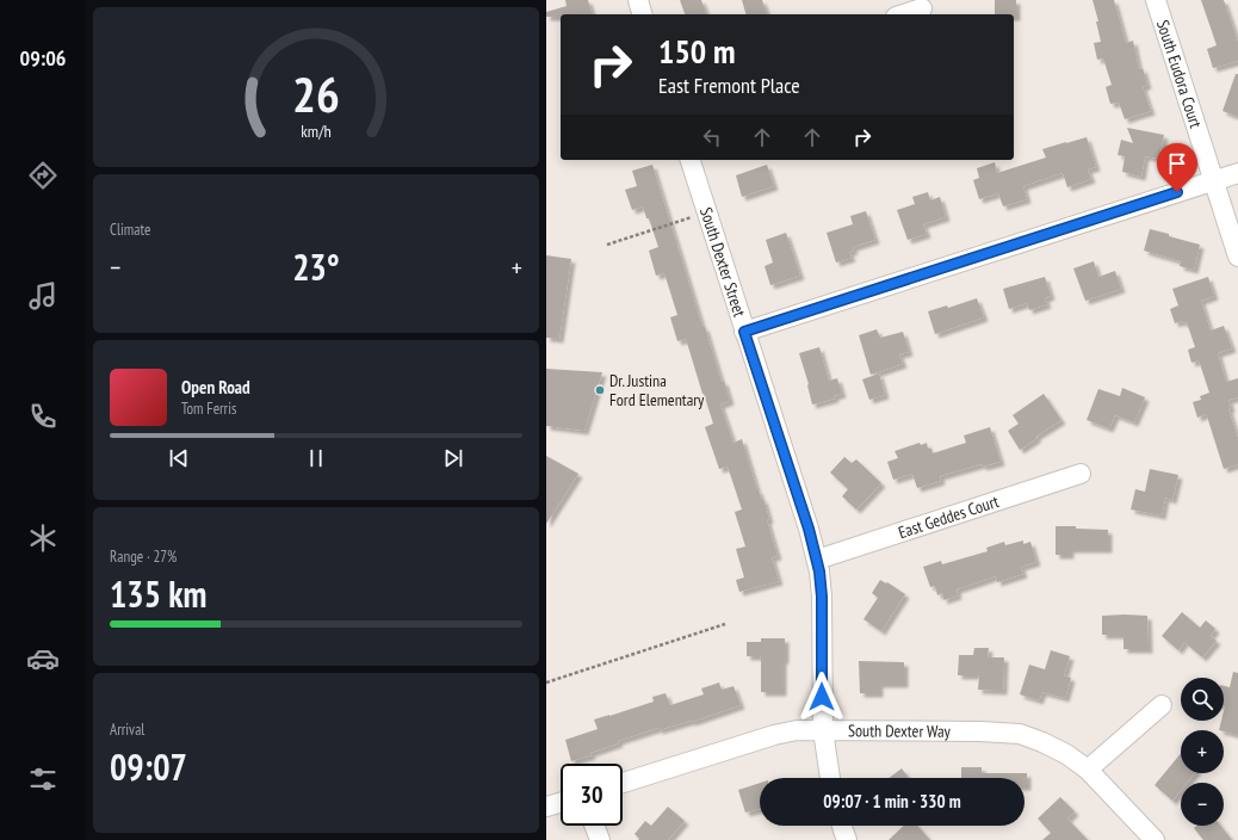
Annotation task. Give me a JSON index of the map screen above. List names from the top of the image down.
{
  "streets": {
    "street": [
      "South Eudora Court",
      "South Dexter Street",
      "East Geddes Court",
      "South Dexter Way"
    ]
  },
  "crossings": [
    ["South Dexter Street", "East Geddes Court"],
    ["South Dexter Street", "South Dexter Way"]
  ],
  "places": ["Dr. Justina Ford Elementary"],
  "page": {
    "tabs": "09:06",
    "turn": ["150 m", "East Fremont Place"],
    "tile": [
      "Climate",
      ["Range · 27%", "135 km"],
      ["Arrival", "09:07"]
    ],
    "heat": ["−", "23°", "+"],
    "song": ["Open Road", "Tom Ferris"],
    "map_buttons": ["+", "−"],
    "limit": "30",
    "trip": "09:07 · 1 min · 330 m",
    "gauge": ["26", "km/h"]
  }
}
